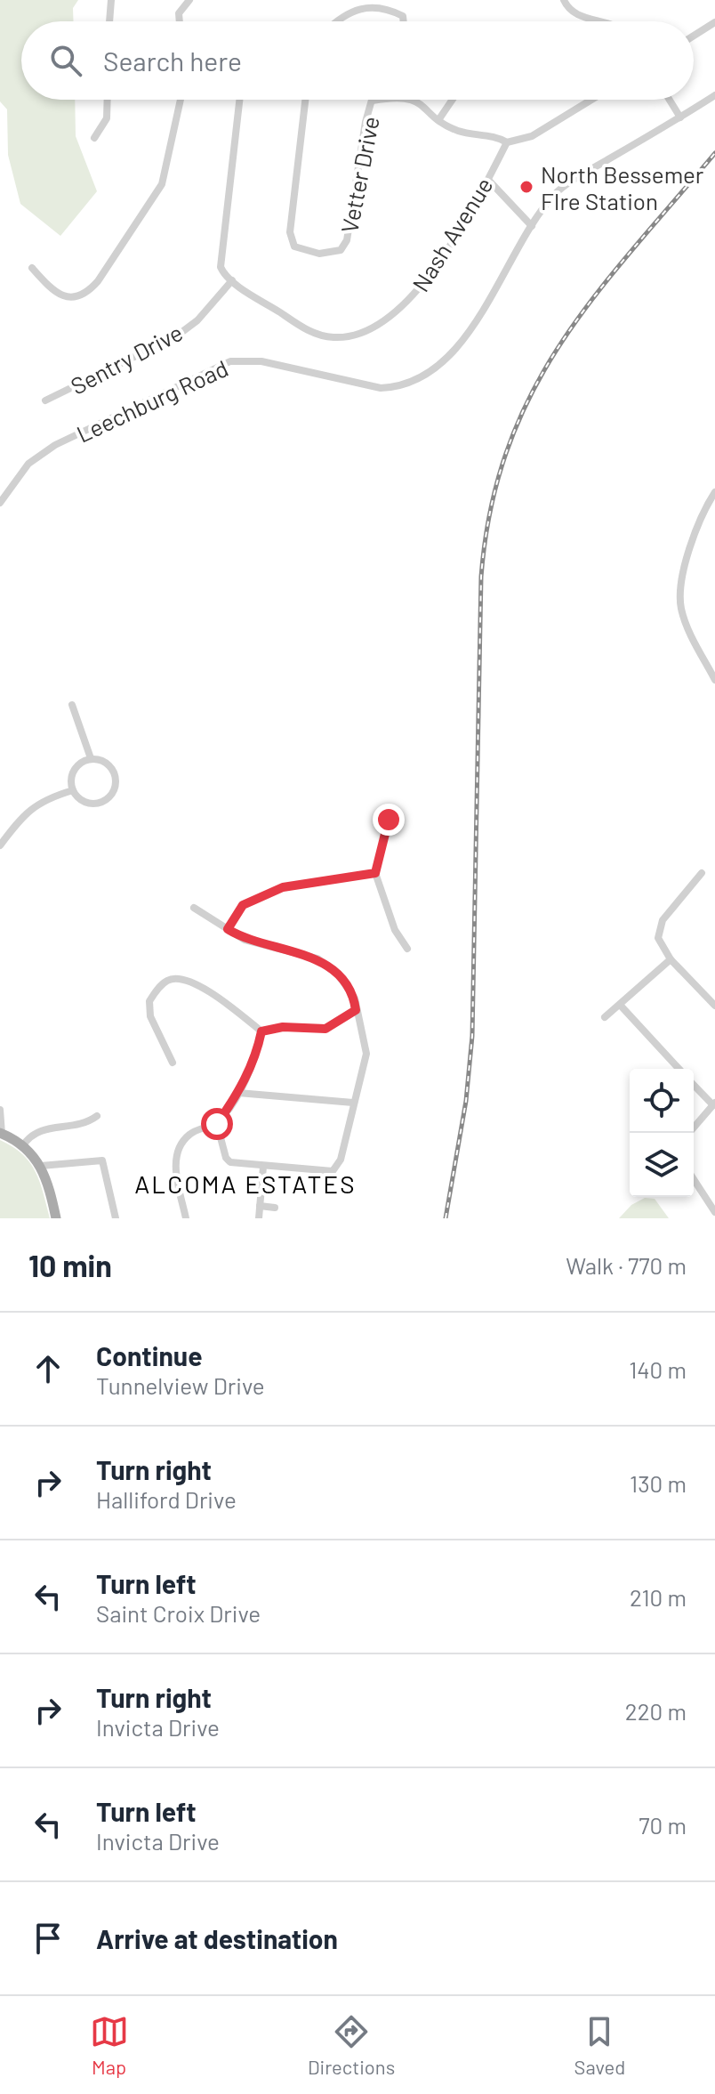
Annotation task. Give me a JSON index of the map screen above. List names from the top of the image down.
{
  "streets": {
    "street": [
      "Vetter Drive",
      "Nash Avenue",
      "Sentry Drive",
      "Leechburg Road"
    ]
  },
  "crossings": [
    ["Nash Avenue", "Sentry Drive"]
  ],
  "districts": ["ALCOMA ESTATES"],
  "places": ["North Bessemer FIre Station"],
  "page": {
    "search": "Search here",
    "heading": ["10 min", "Walk · 770 m"],
    "list": [
      ["Continue", "Tunnelview Drive", "140 m"],
      ["Turn right", "Halliford Drive", "130 m"],
      ["Turn left", "Saint Croix Drive", "210 m"],
      ["Turn right", "Invicta Drive", "220 m"],
      ["Turn left", "Invicta Drive", "70 m"],
      "Arrive at destination"
    ],
    "nav": ["Map", "Directions", "Saved"]
  }
}
